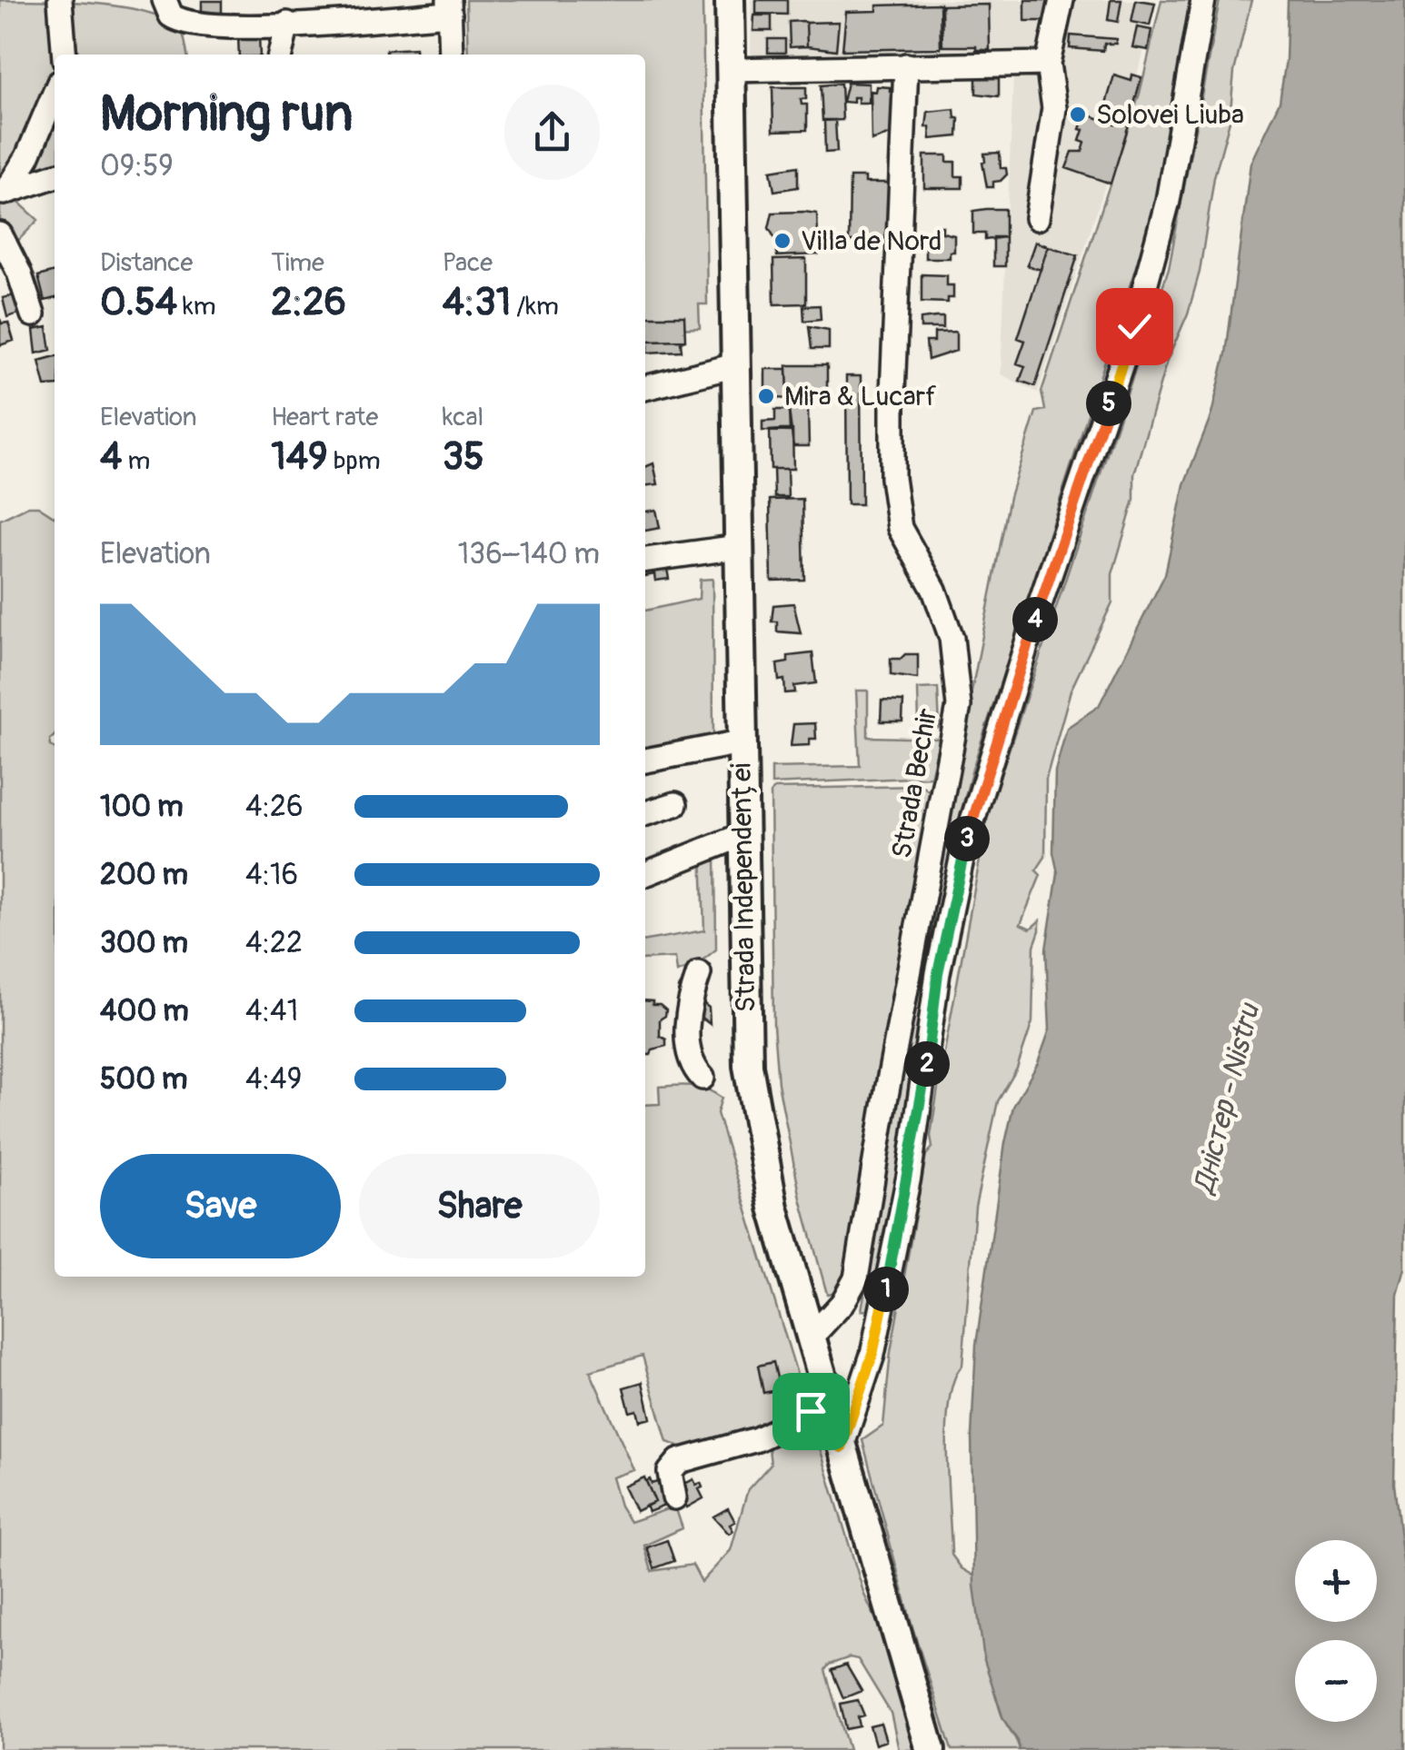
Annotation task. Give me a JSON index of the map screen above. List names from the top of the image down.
{
  "streets": {
    "main road": ["Strada Independenței"],
    "street": ["Strada Bechir"]
  },
  "crossings": [
    ["Strada Bechir", "Strada Independenței"]
  ],
  "water": ["Дністер - Nistru"],
  "places": ["Solovei Liuba", "Villa de Nord", "Mira & Lucarf"],
  "page": {
    "heading": ["Morning run", "09:59"],
    "stats": [
      ["Distance", "0.54 km"],
      ["Time", "2:26"],
      ["Pace", "4:31 /km"],
      ["Elevation", "4 m"],
      ["Heart rate", "149 bpm"],
      ["kcal", "35"]
    ],
    "pins": [
      "5",
      "4",
      "3",
      "2",
      "1"
    ],
    "chart": ["Elevation", "136–140 m"],
    "list": [
      {
        "name": "100 m",
        "note": "4:26"
      },
      {
        "name": "200 m",
        "note": "4:16"
      },
      {
        "name": "300 m",
        "note": "4:22"
      },
      {
        "name": "400 m",
        "note": "4:41"
      },
      {
        "name": "500 m",
        "note": "4:49"
      }
    ],
    "buttons": ["Save", "Share"],
    "map_buttons": ["+", "−"]
  }
}
